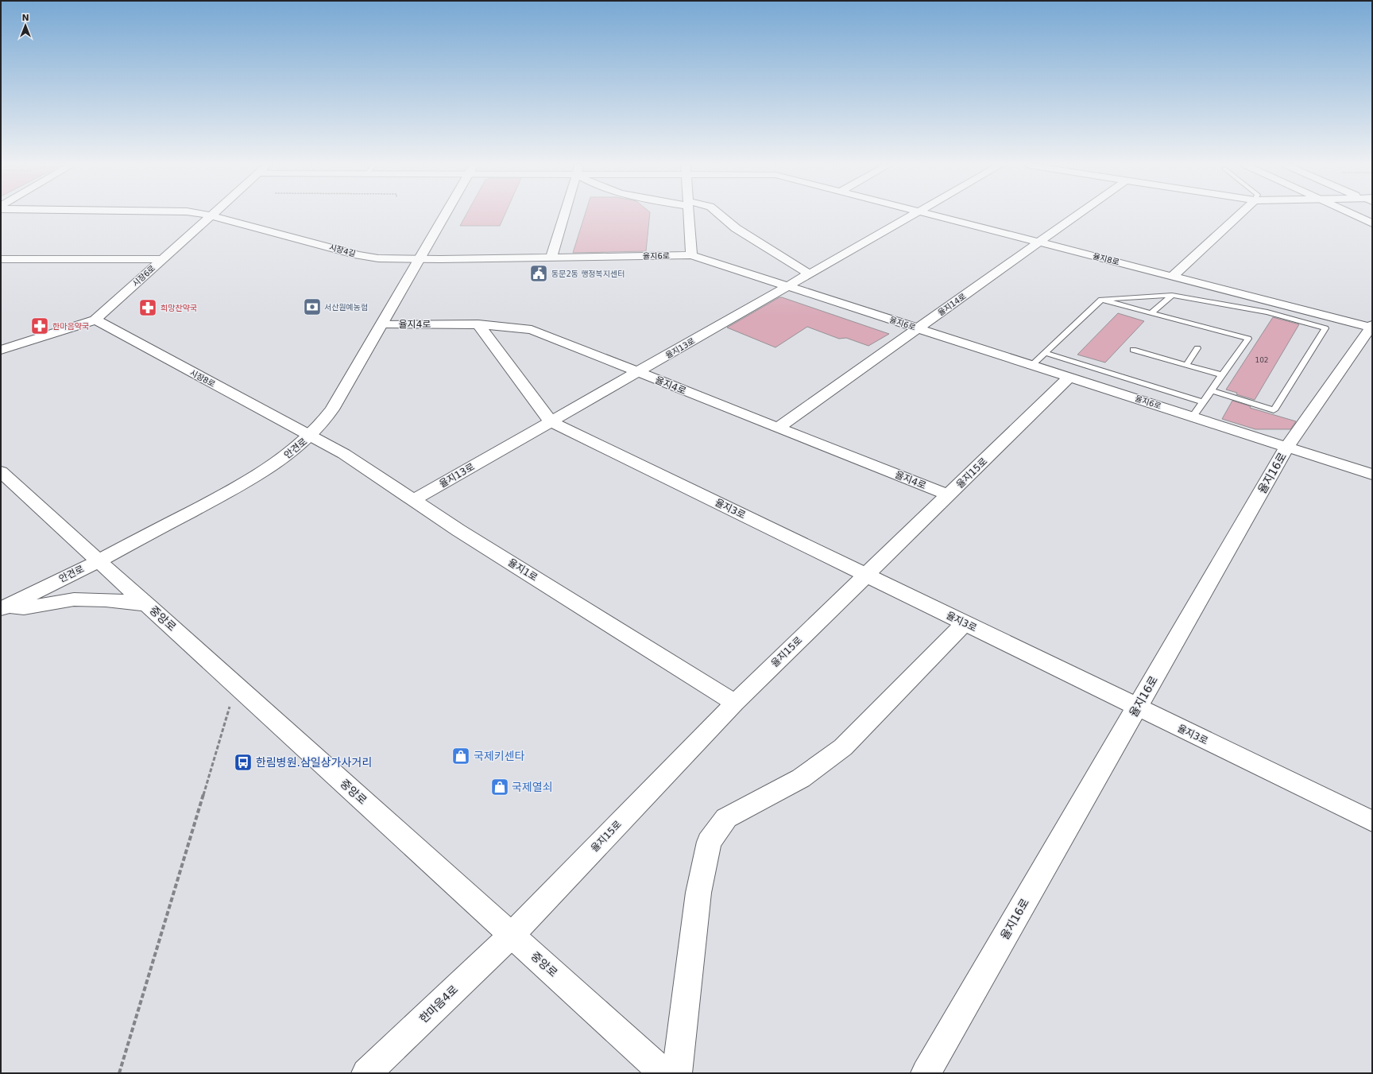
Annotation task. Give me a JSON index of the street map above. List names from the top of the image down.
{
  "streets": {
    "street": [
      "시장4길",
      "율지6로",
      "율지8로",
      "시장6로",
      "율지14로",
      "율지4로",
      "율지13로",
      "시장8로",
      "안견로",
      "율지15로",
      "율지16로",
      "율지3로",
      "율지1로",
      "중앙로",
      "한마음4로"
    ]
  },
  "crossings": [
    ["시장4길", "율지6로"],
    ["시장4길", "시장6로"],
    ["시장4길", "안견로"],
    ["율지6로", "율지14로"],
    ["율지6로", "율지13로"],
    ["율지6로", "안견로"],
    ["율지6로", "율지15로"],
    ["율지6로", "율지16로"],
    ["율지8로", "율지14로"],
    ["율지8로", "율지16로"],
    ["시장6로", "시장8로"],
    ["율지14로", "율지4로"],
    ["율지4로", "율지13로"],
    ["율지4로", "안견로"],
    ["율지4로", "율지15로"],
    ["율지13로", "율지3로"],
    ["율지13로", "율지1로"],
    ["시장8로", "안견로"],
    ["시장8로", "율지1로"],
    ["안견로", "율지1로"],
    ["안견로", "중앙로"],
    ["율지15로", "율지3로"],
    ["율지15로", "율지1로"],
    ["율지15로", "중앙로"],
    ["율지15로", "한마음4로"],
    ["율지16로", "율지3로"],
    ["중앙로", "한마음4로"]
  ],
  "places": {
    "public building": ["동문2동 행정복지센터"],
    "bank": ["서산원예농협"],
    "pharmacy": ["희망찬약국", "한마음약국"],
    "shop": ["국제키센타", "국제열쇠"],
    "bus stop": ["한림병원.삼일상가사거리"]
  },
  "house_numbers": ["102"],
  "north": "top"
}
